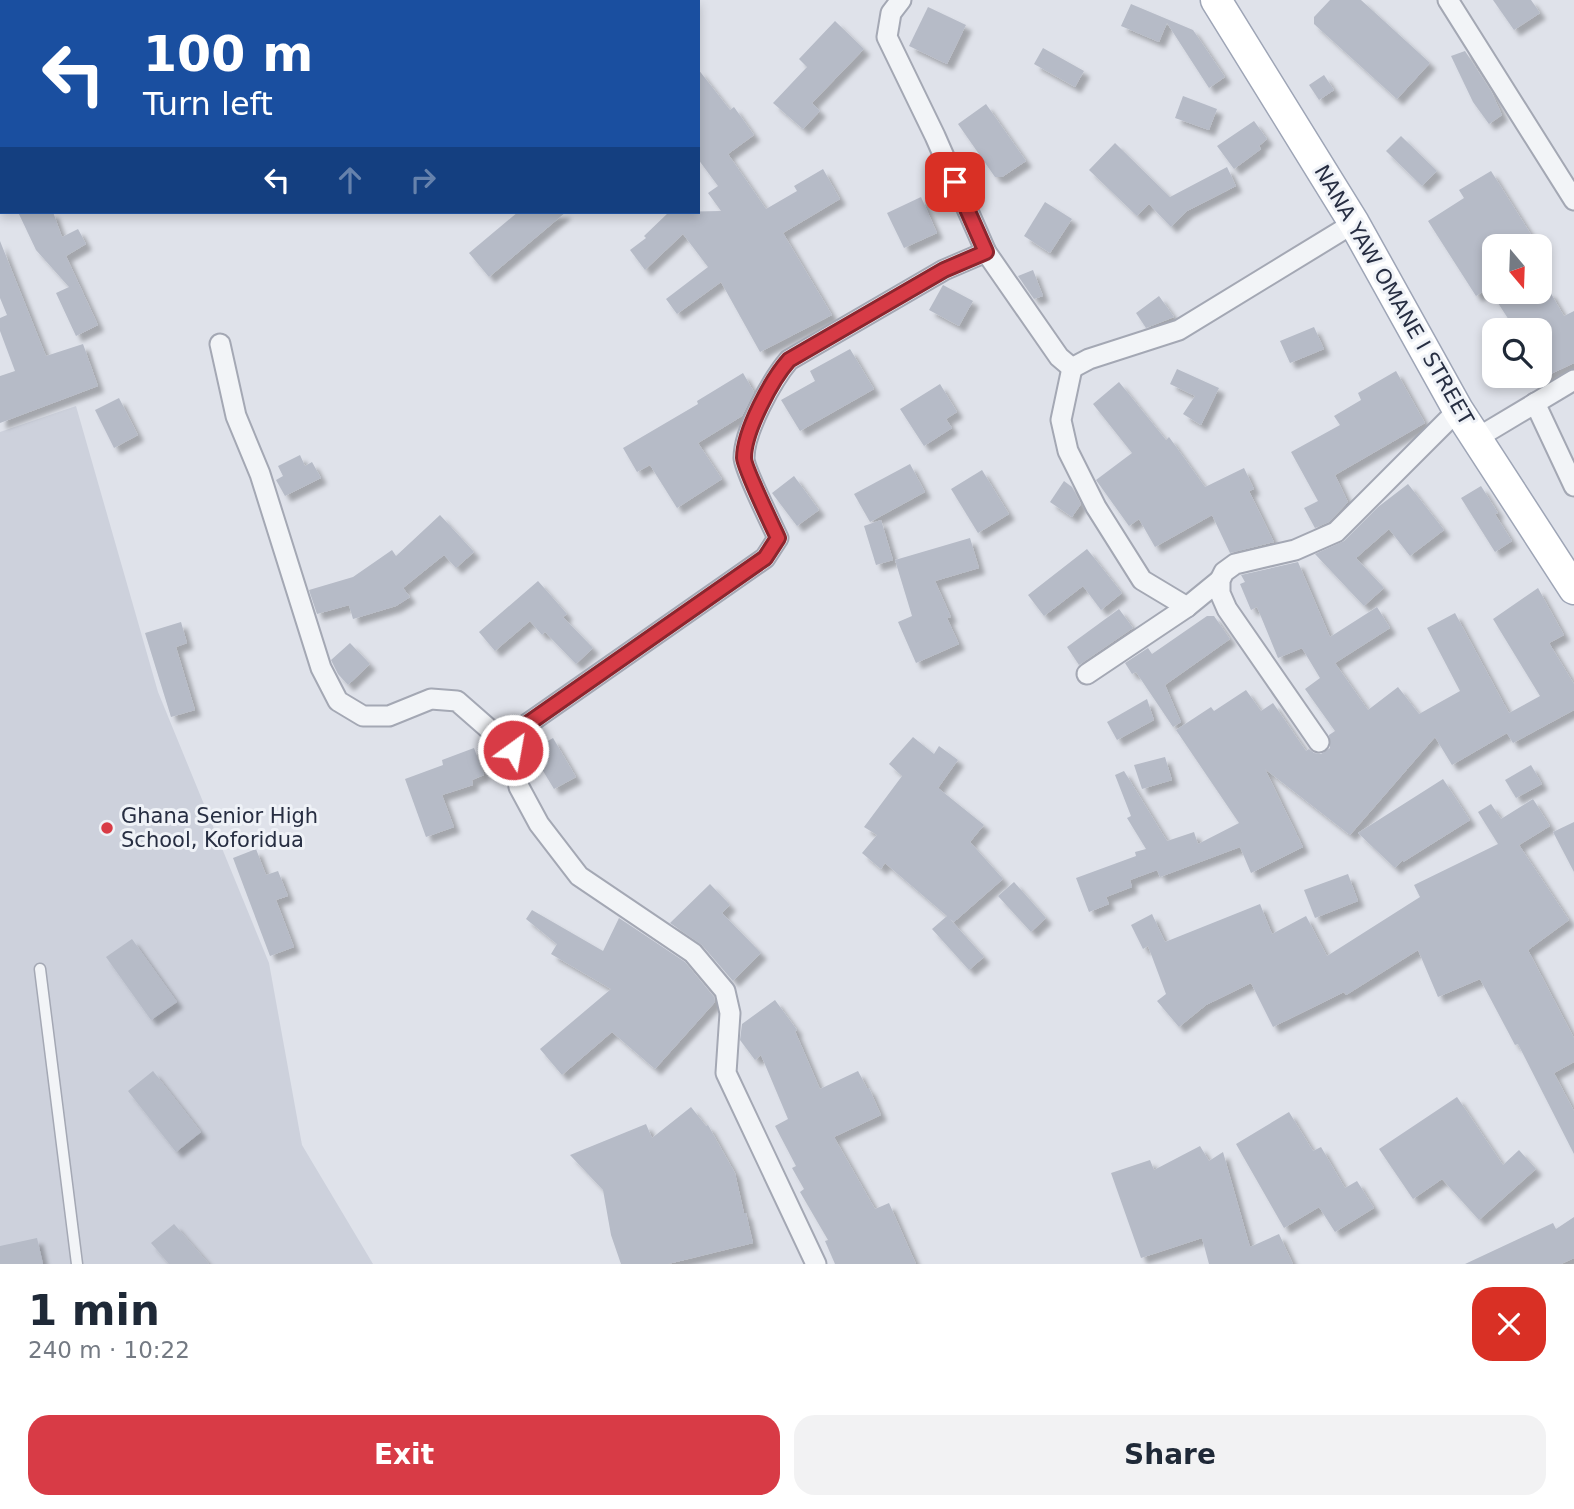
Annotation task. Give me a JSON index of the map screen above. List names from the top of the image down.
{
  "streets": {
    "main road": ["NANA YAW OMANE I STREET"]
  },
  "places": ["Ghana Senior High School, Koforidua"],
  "north": "bottom",
  "page": {
    "turn": ["100 m", "Turn left"],
    "heading": ["1 min", "240 m · 10:22"],
    "buttons": ["Exit", "Share"]
  }
}
